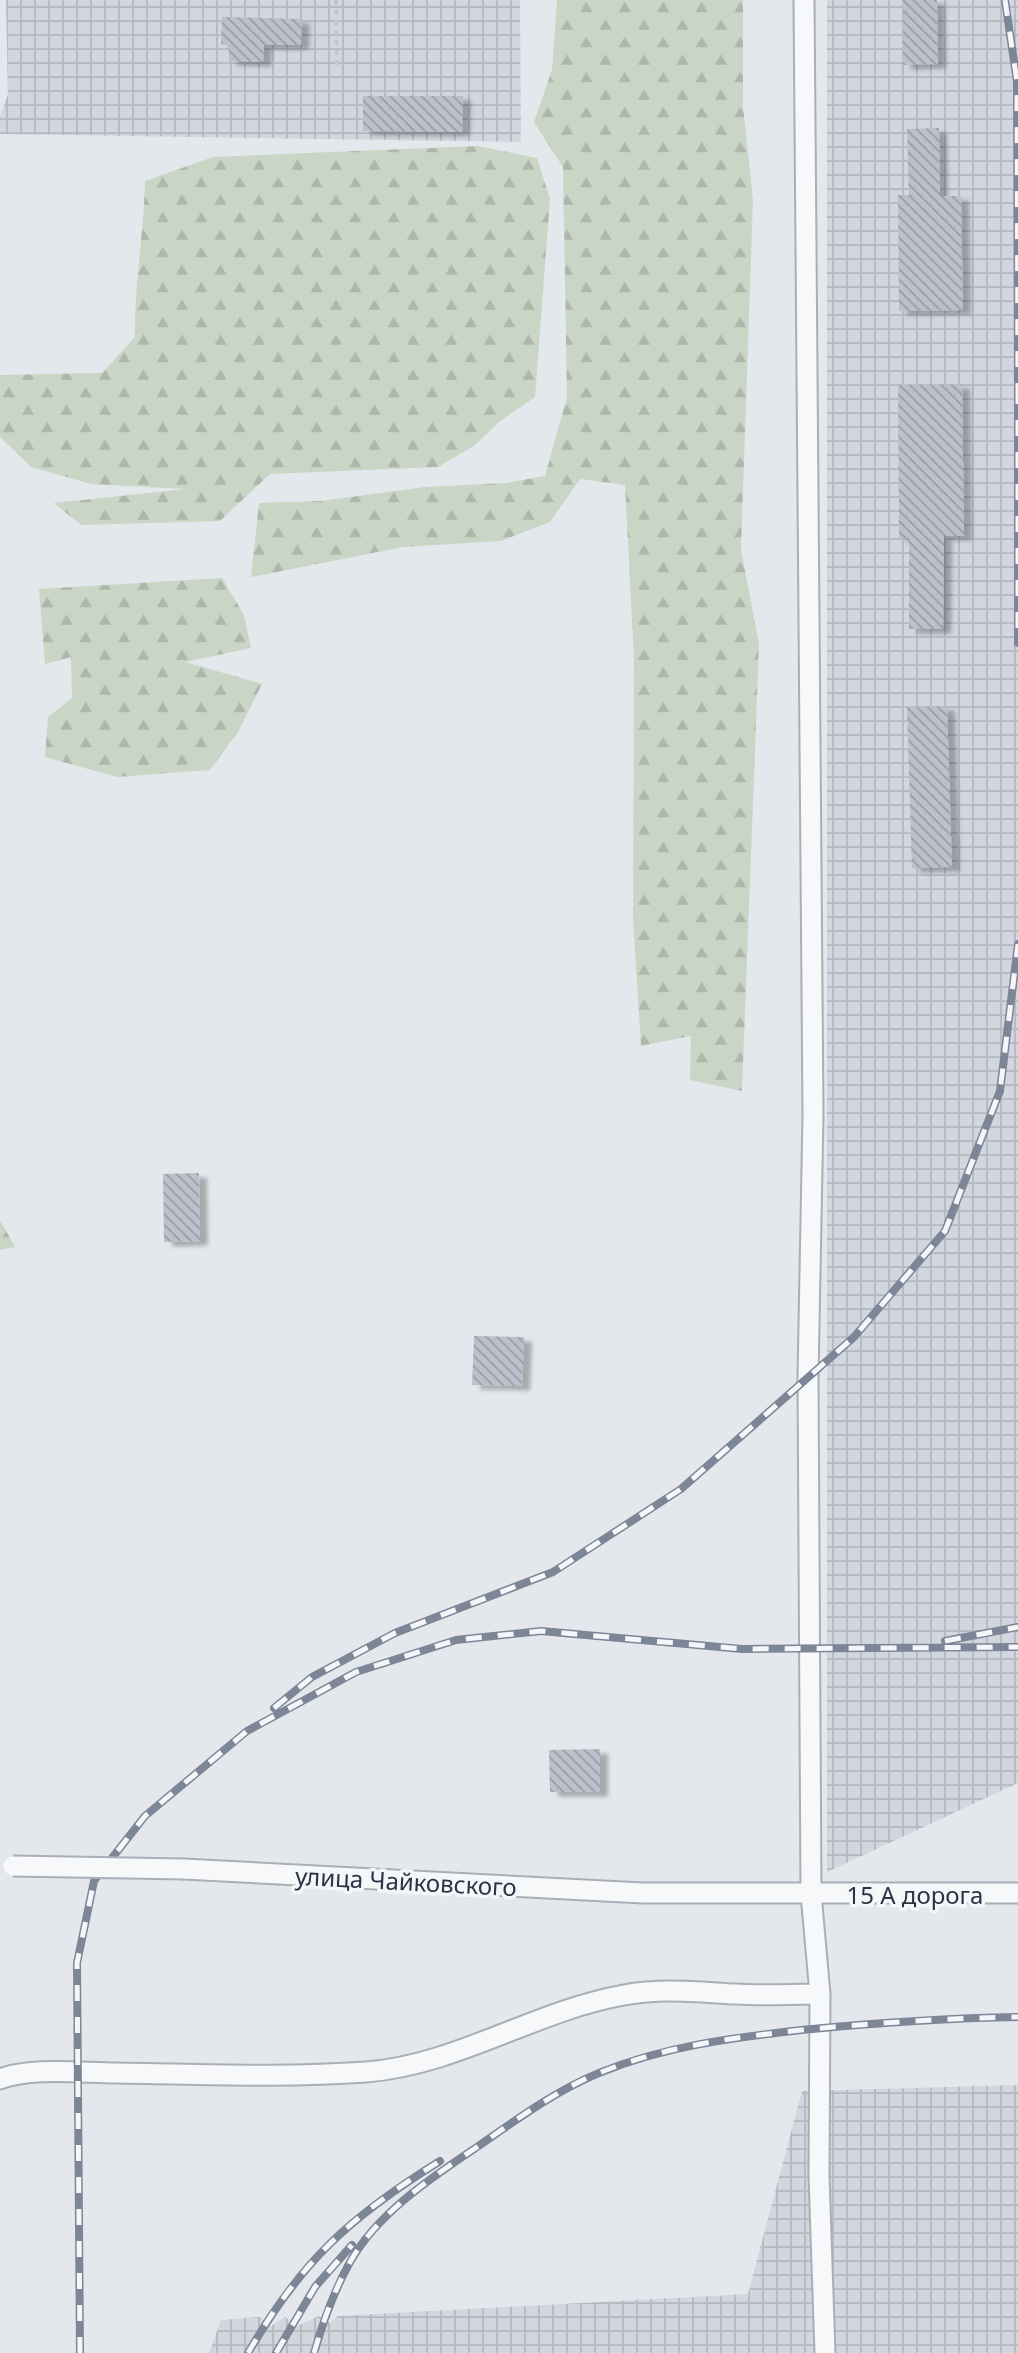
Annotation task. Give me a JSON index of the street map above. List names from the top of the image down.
{
  "streets": {
    "street": ["улица Чайковского", "15 А дорога"]
  },
  "crossings": [
    ["улица Чайковского", "15 А дорога"]
  ]
}
